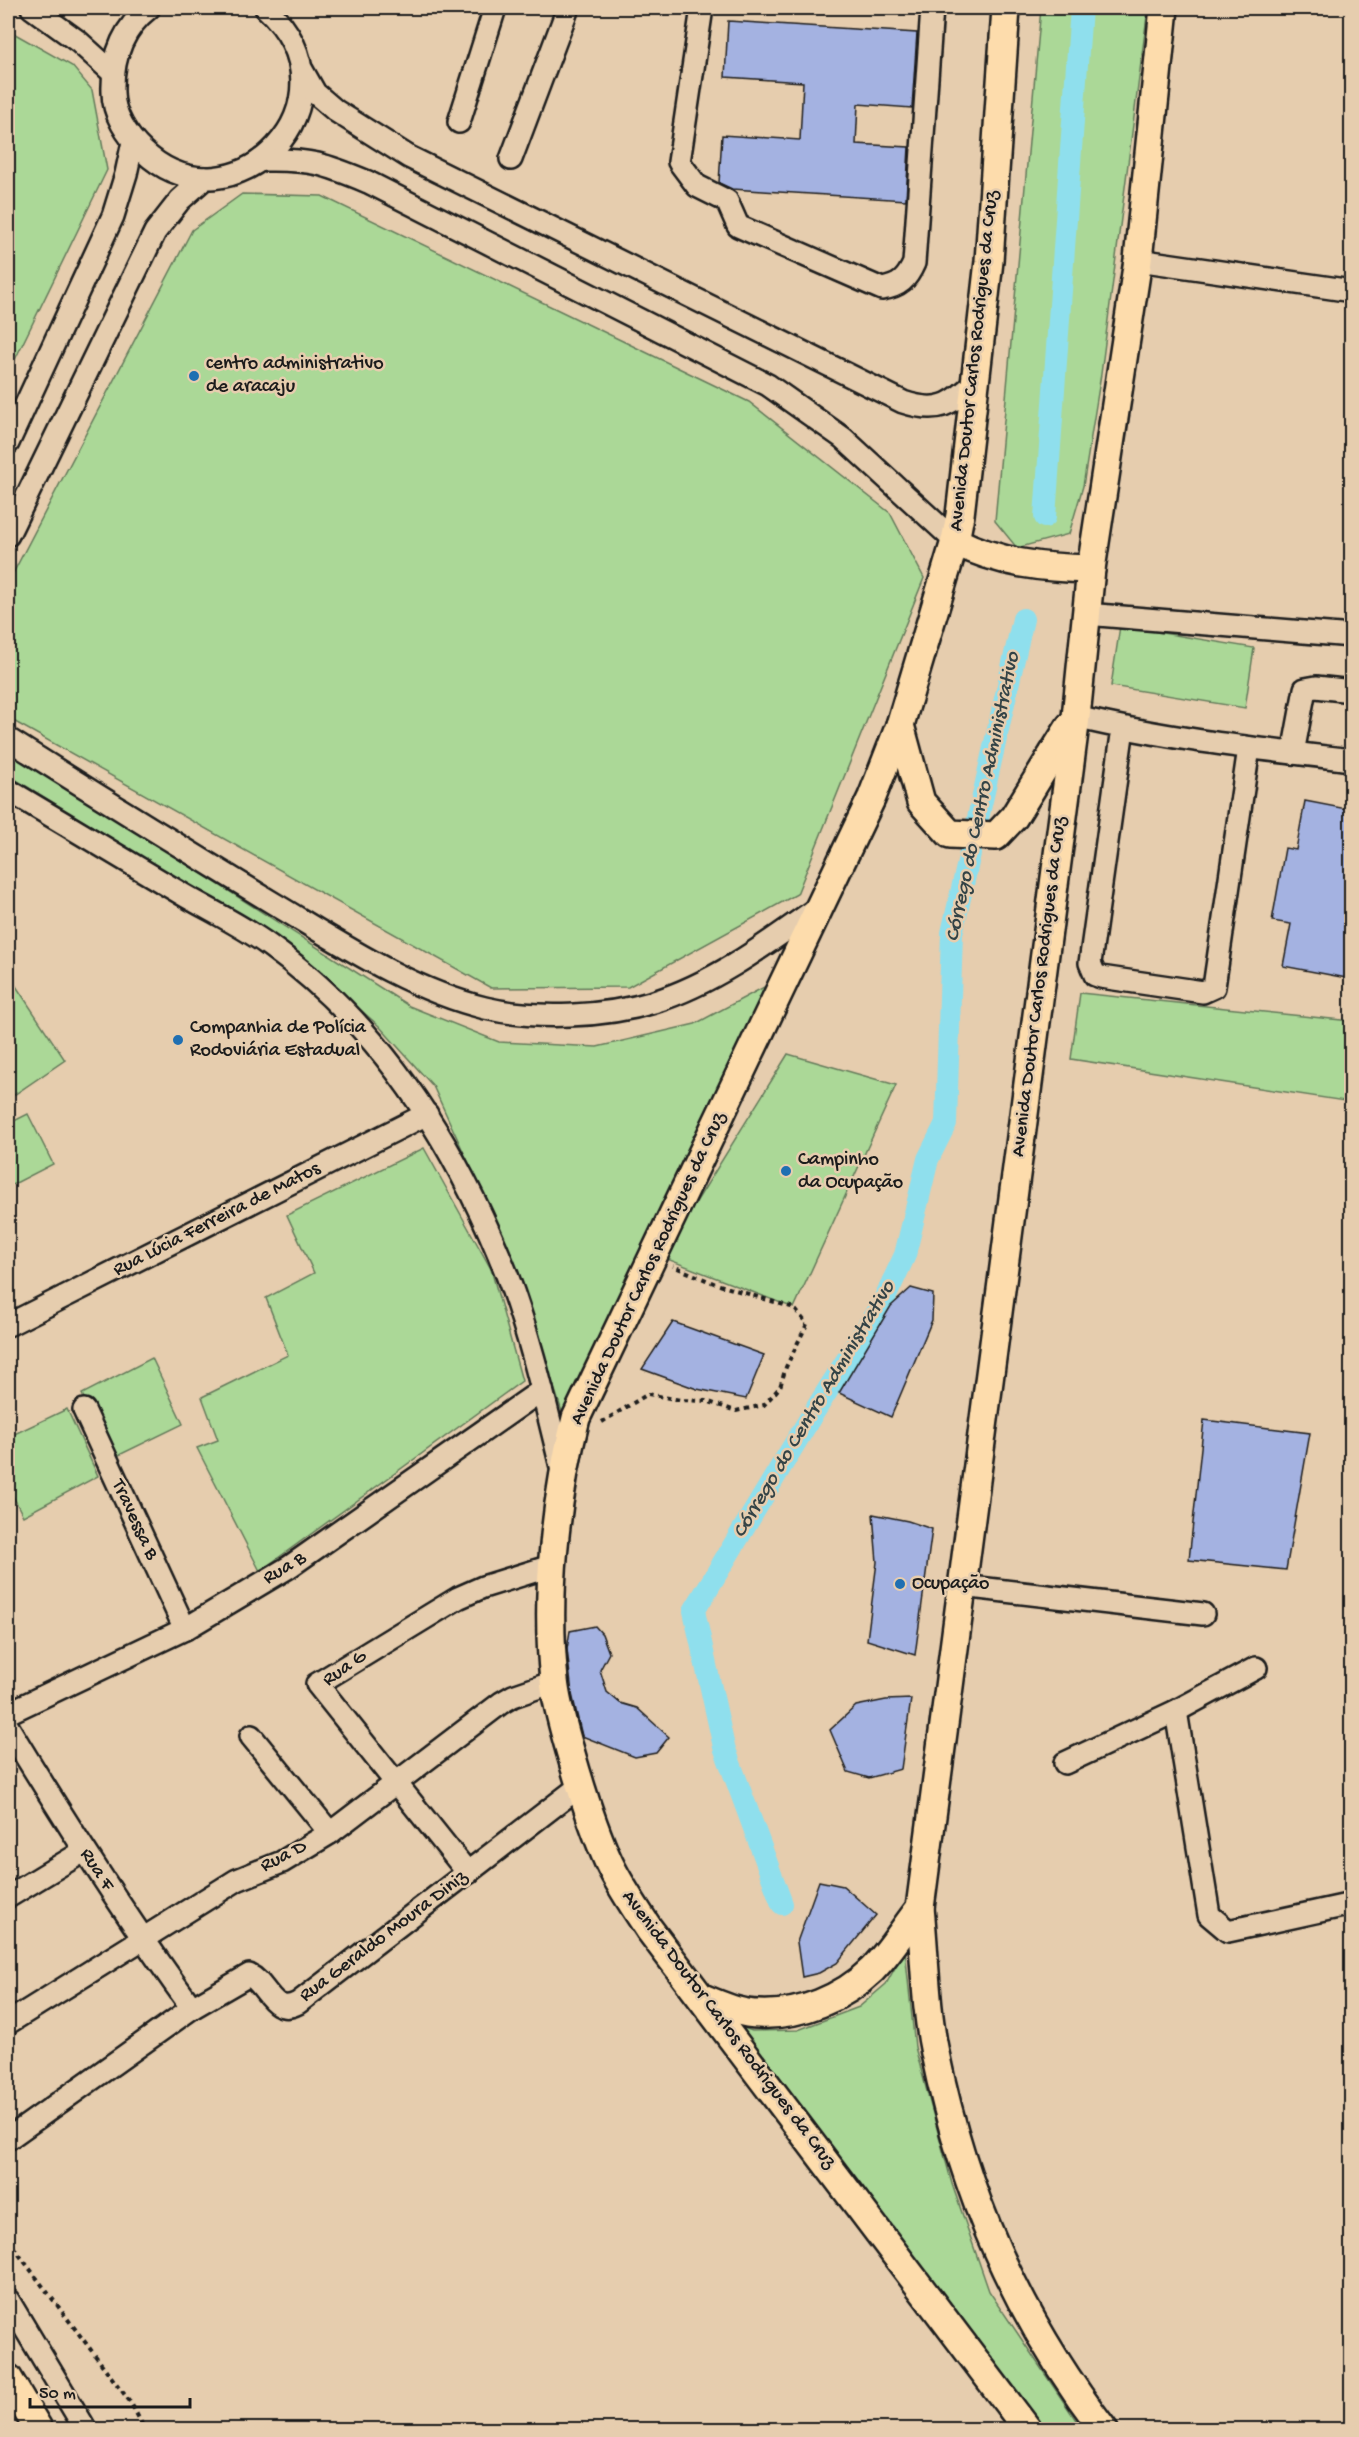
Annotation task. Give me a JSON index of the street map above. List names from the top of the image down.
{
  "streets": {
    "main road": ["Avenida Doutor Carlos Rodrigues da Cruz"],
    "street": [
      "Rua Lúcia Ferreira de Matos",
      "Travessa B",
      "Rua B",
      "Rua G",
      "Rua D",
      "Rua F",
      "Rua Geraldo Moura Diniz"
    ]
  },
  "crossings": [
    ["Avenida Doutor Carlos Rodrigues da Cruz", "Rua G"],
    ["Avenida Doutor Carlos Rodrigues da Cruz", "Rua D"],
    ["Avenida Doutor Carlos Rodrigues da Cruz", "Rua Geraldo Moura Diniz"],
    ["Travessa B", "Rua B"],
    ["Rua G", "Rua D"],
    ["Rua G", "Rua Geraldo Moura Diniz"],
    ["Rua D", "Rua F"],
    ["Rua F", "Rua Geraldo Moura Diniz"]
  ],
  "water": ["Córrego do Centro Administrativo"],
  "places": [
    "centro administrativo de aracaju",
    "Companhia de Polícia Rodoviária Estadual",
    "Campinho da Ocupação",
    "Ocupação"
  ],
  "scale_bar": "50 m"
}
